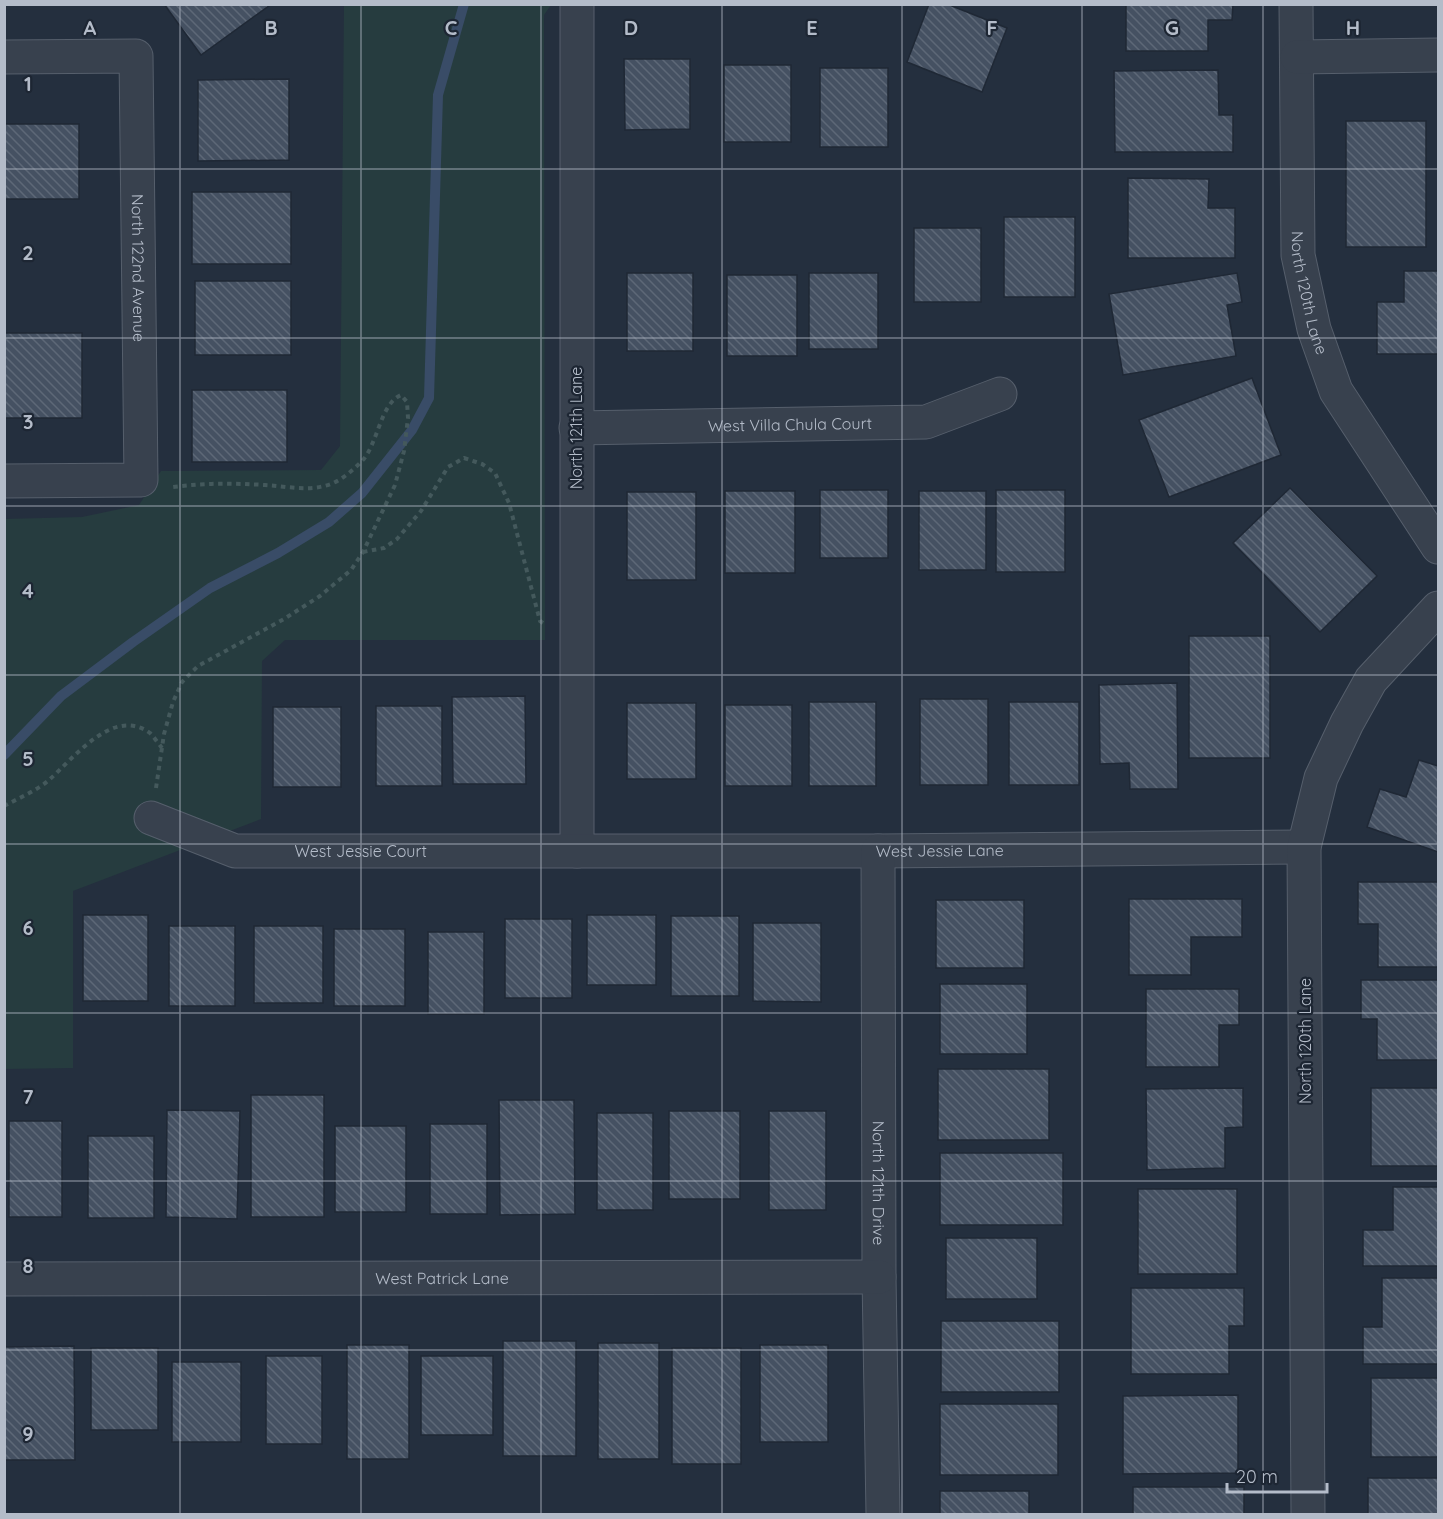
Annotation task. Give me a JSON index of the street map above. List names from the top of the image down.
{
  "streets": {
    "street": [
      "North 122nd Avenue",
      "North 120th Lane",
      "West Villa Chula Court",
      "North 121th Lane",
      "West Jessie Lane",
      "West Jessie Court",
      "North 121th Drive",
      "West Patrick Lane"
    ]
  },
  "crossings": [
    ["North 120th Lane", "West Jessie Lane"],
    ["West Villa Chula Court", "North 121th Lane"],
    ["North 121th Lane", "West Jessie Lane"],
    ["North 121th Lane", "West Jessie Court"],
    ["West Jessie Lane", "West Jessie Court"],
    ["West Jessie Lane", "North 121th Drive"],
    ["North 121th Drive", "West Patrick Lane"]
  ],
  "scale_bar": "20 m",
  "grid": {
    "columns": [
      "A",
      "B",
      "C",
      "D",
      "E",
      "F",
      "G",
      "H"
    ],
    "rows": [
      "1",
      "2",
      "3",
      "4",
      "5",
      "6",
      "7",
      "8",
      "9"
    ]
  }
}
